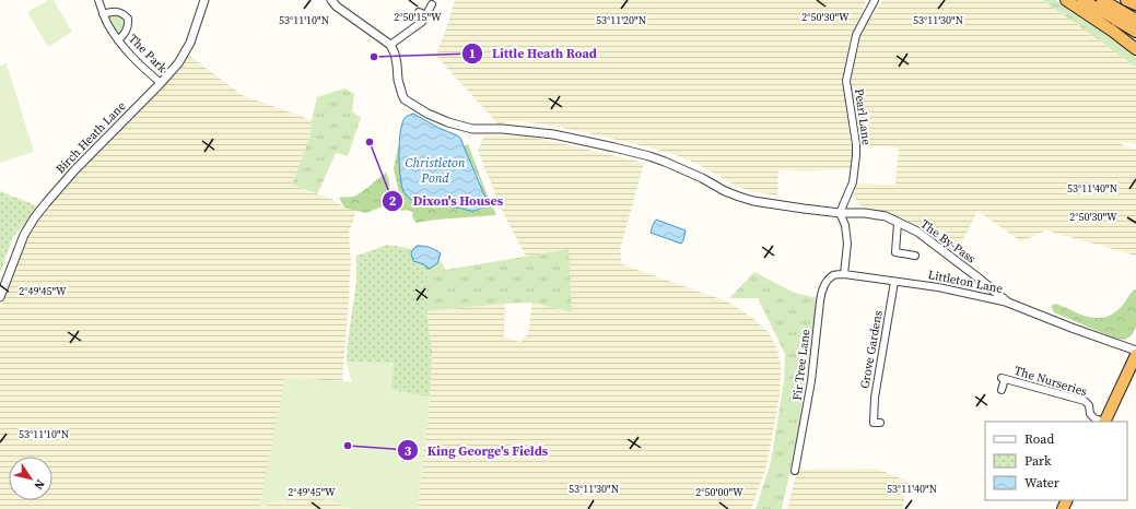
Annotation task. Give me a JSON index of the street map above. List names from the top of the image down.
{
  "streets": {
    "street": [
      "The Park",
      "Pearl Lane",
      "Birch Heath Lane",
      "The By-Pass",
      "Littleton Lane",
      "Grove Gardens",
      "Fir Tree Lane",
      "The Nurseries"
    ]
  },
  "crossings": [
    ["The Park", "Birch Heath Lane"],
    ["Pearl Lane", "The By-Pass"],
    ["The By-Pass", "Littleton Lane"],
    ["Littleton Lane", "Grove Gardens"],
    ["Littleton Lane", "Fir Tree Lane"]
  ],
  "water": ["Christleton Pond"],
  "places": ["Little Heath Road", "Dixon's Houses", "King George's Fields"],
  "legend": ["Road", "Park", "Water"],
  "north": "bottom right",
  "coordinates": [
    "2°50'15\"W",
    "2°50'30\"W",
    "53°11'10\"N",
    "53°11'20\"N",
    "53°11'30\"N",
    "53°11'40\"N",
    "2°49'45\"W",
    "2°50'00\"W"
  ]
}
